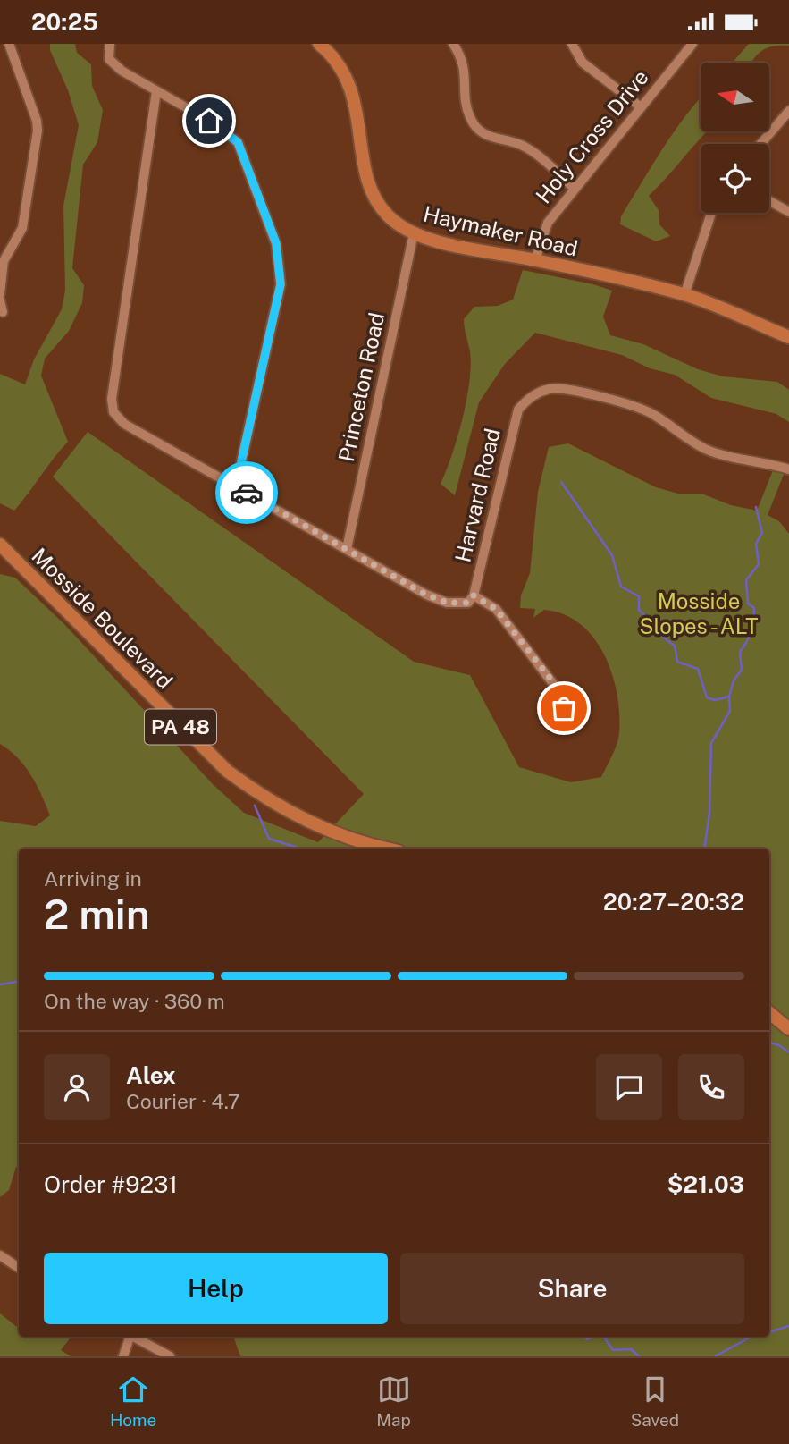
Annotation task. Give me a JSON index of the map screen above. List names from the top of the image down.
{
  "streets": {
    "main road": ["Haymaker Road", "Mosside Boulevard", "PA 48"],
    "street": ["Holy Cross Drive", "Princeton Road", "Harvard Road"]
  },
  "crossings": [
    ["Holy Cross Drive", "Haymaker Road"],
    ["Haymaker Road", "Princeton Road"],
    ["Princeton Road", "Harvard Road"]
  ],
  "parks": ["Mosside Slopes - ALT"],
  "north": "left",
  "page": {
    "status": "20:25",
    "heading": ["2 min", "Arriving in", "20:27–20:32"],
    "panel": [
      "Alex",
      "Courier · 4.7",
      "Order #9231",
      "$21.03"
    ],
    "bar": "On the way · 360 m",
    "buttons": ["Help", "Share"],
    "tabs": ["Home", "Map", "Saved"]
  }
}
